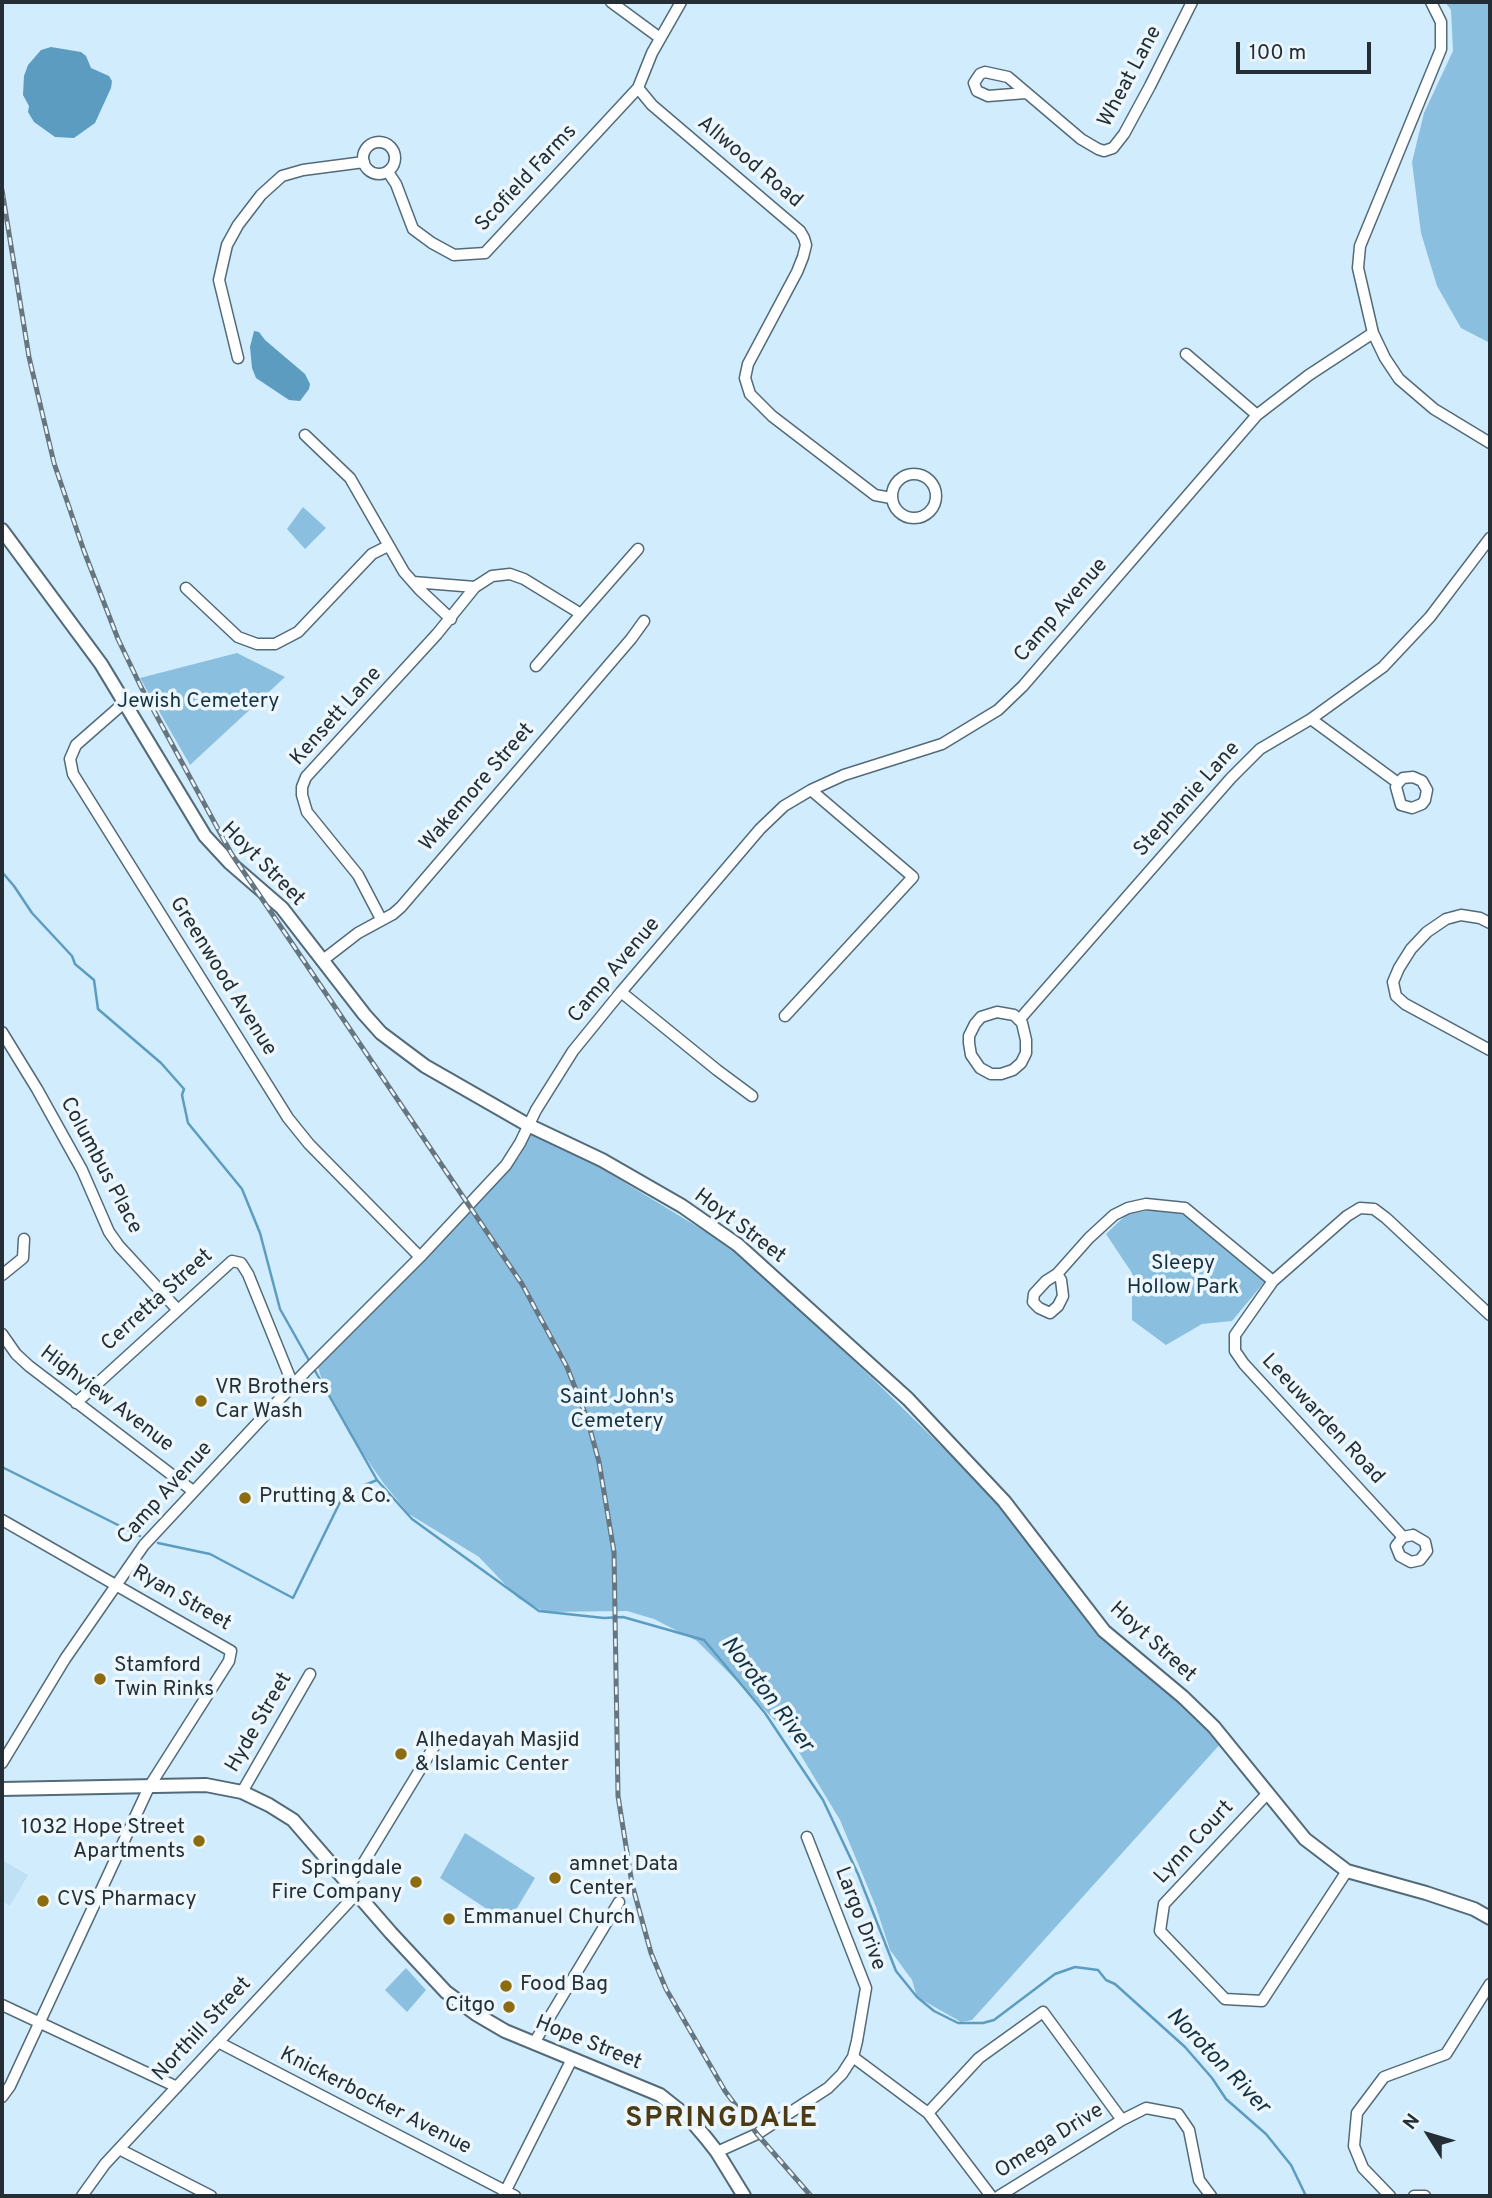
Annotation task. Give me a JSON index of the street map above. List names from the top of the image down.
{
  "streets": {
    "main road": ["Hoyt Street", "Hope Street"],
    "street": [
      "Wheat Lane",
      "Allwood Road",
      "Scofield Farms",
      "Camp Avenue",
      "Kensett Lane",
      "Wakemore Street",
      "Stephanie Lane",
      "Greenwood Avenue",
      "Columbus Place",
      "Cerretta Street",
      "Highview Avenue",
      "Leeuwarden Road",
      "Ryan Street",
      "Hyde Street",
      "Lynn Court",
      "Largo Drive",
      "Northill Street",
      "Knickerbocker Avenue",
      "Omega Drive"
    ]
  },
  "crossings": [
    ["Allwood Road", "Scofield Farms"],
    ["Camp Avenue", "Hoyt Street"],
    ["Camp Avenue", "Greenwood Avenue"],
    ["Camp Avenue", "Cerretta Street"],
    ["Camp Avenue", "Highview Avenue"],
    ["Camp Avenue", "Ryan Street"],
    ["Kensett Lane", "Wakemore Street"],
    ["Wakemore Street", "Hoyt Street"],
    ["Hoyt Street", "Greenwood Avenue"],
    ["Hoyt Street", "Lynn Court"],
    ["Columbus Place", "Cerretta Street"],
    ["Cerretta Street", "Highview Avenue"],
    ["Ryan Street", "Hope Street"],
    ["Hyde Street", "Hope Street"],
    ["Largo Drive", "Hope Street"],
    ["Northill Street", "Hope Street"],
    ["Northill Street", "Knickerbocker Avenue"]
  ],
  "districts": ["SPRINGDALE"],
  "water": ["Noroton River"],
  "parks": ["Jewish Cemetery", "Sleepy Hollow Park", "Saint John's Cemetery"],
  "places": [
    "VR Brothers Car Wash",
    "Prutting & Co.",
    "Stamford Twin Rinks",
    "Alhedayah Masjid & Islamic Center",
    "1032 Hope Street Apartments",
    "amnet Data Center",
    "Springdale Fire Company",
    "CVS Pharmacy",
    "Emmanuel Church",
    "Food Bag",
    "Citgo"
  ],
  "scale_bar": "100 m",
  "north": "top left"
}
